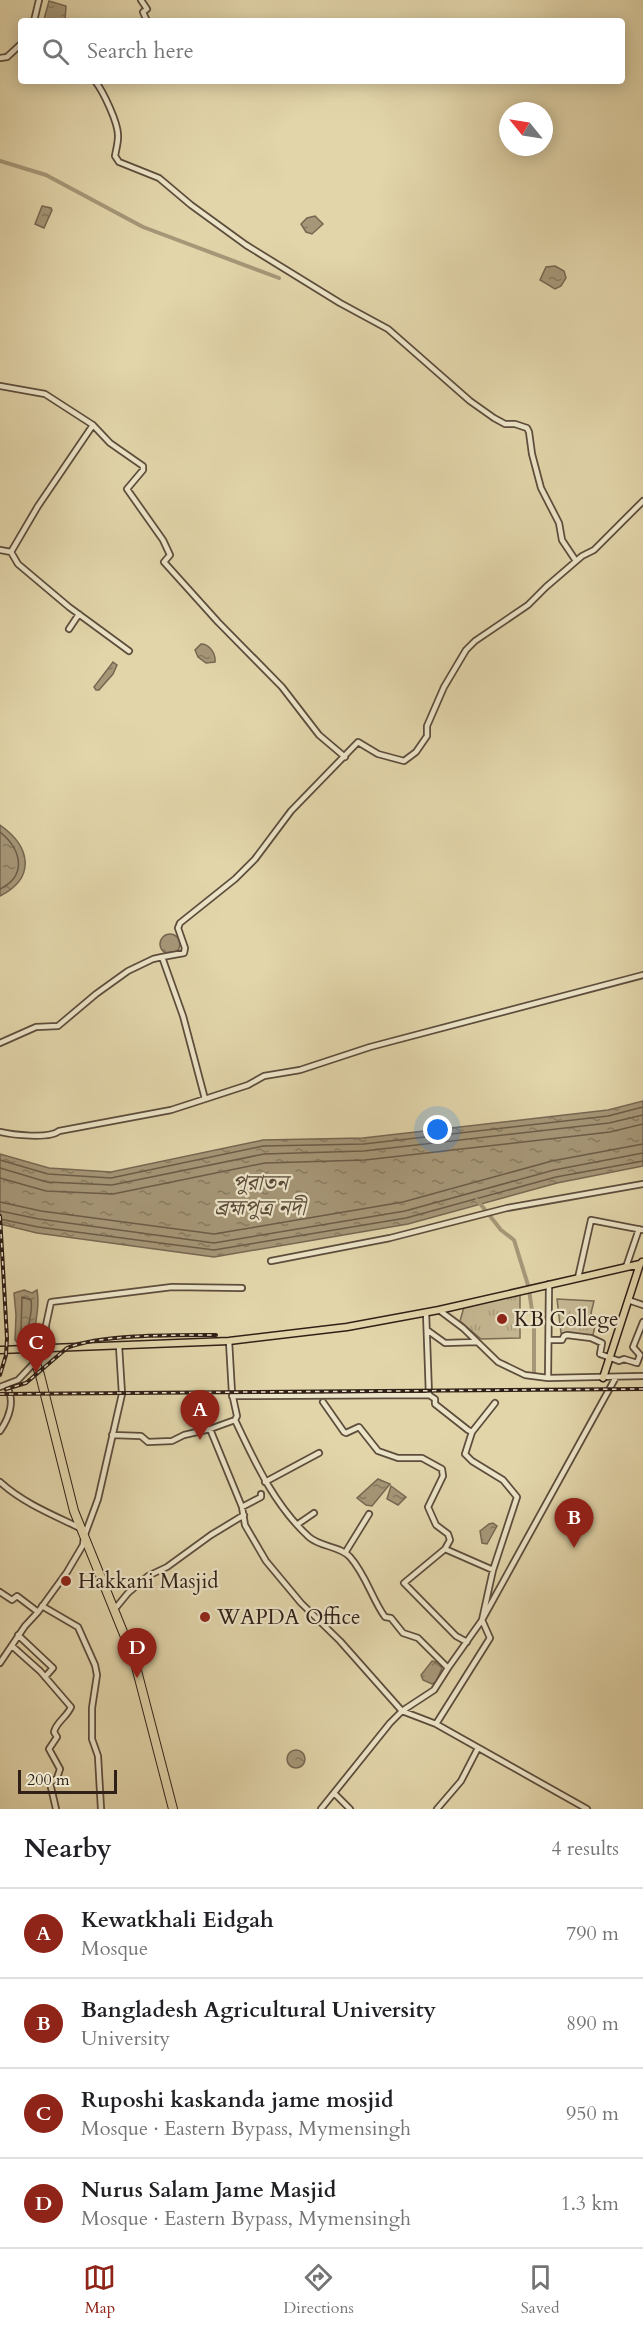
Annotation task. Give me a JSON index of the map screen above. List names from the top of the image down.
{
  "water": ["পুরাতন ব্রহ্মপুত্র নদী"],
  "places": ["KB College", "Hakkani Masjid", "WAPDA Office"],
  "scale_bar": "200 m",
  "north": "top left",
  "page": {
    "search": "Search here",
    "pins": [
      "C",
      "A",
      "B",
      "D"
    ],
    "scale": "200 m",
    "heading": ["Nearby", "4 results"],
    "list": [
      {
        "mark": "A",
        "name": "Kewatkhali Eidgah",
        "note": "Mosque",
        "value": "790 m"
      },
      {
        "mark": "B",
        "name": "Bangladesh Agricultural University",
        "note": "University",
        "value": "890 m"
      },
      {
        "mark": "C",
        "name": "Ruposhi kaskanda jame mosjid",
        "note": "Mosque · Eastern Bypass, Mymensingh",
        "value": "950 m"
      },
      {
        "mark": "D",
        "name": "Nurus Salam Jame Masjid",
        "note": "Mosque · Eastern Bypass, Mymensingh",
        "value": "1.3 km"
      }
    ],
    "nav": ["Map", "Directions", "Saved"]
  }
}
